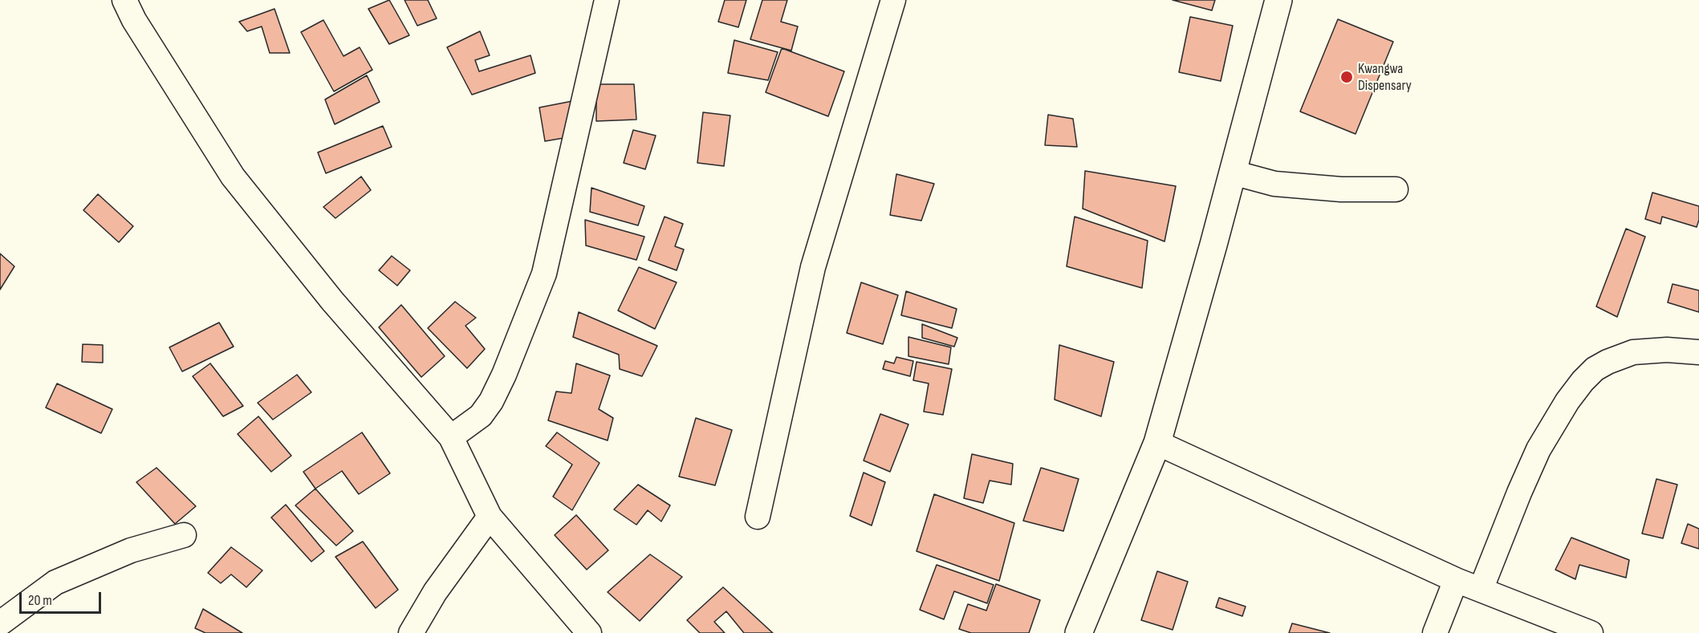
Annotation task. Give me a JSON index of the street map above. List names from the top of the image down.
{
  "places": ["Kwangwa Dispensary"],
  "scale_bar": "20 m"
}
